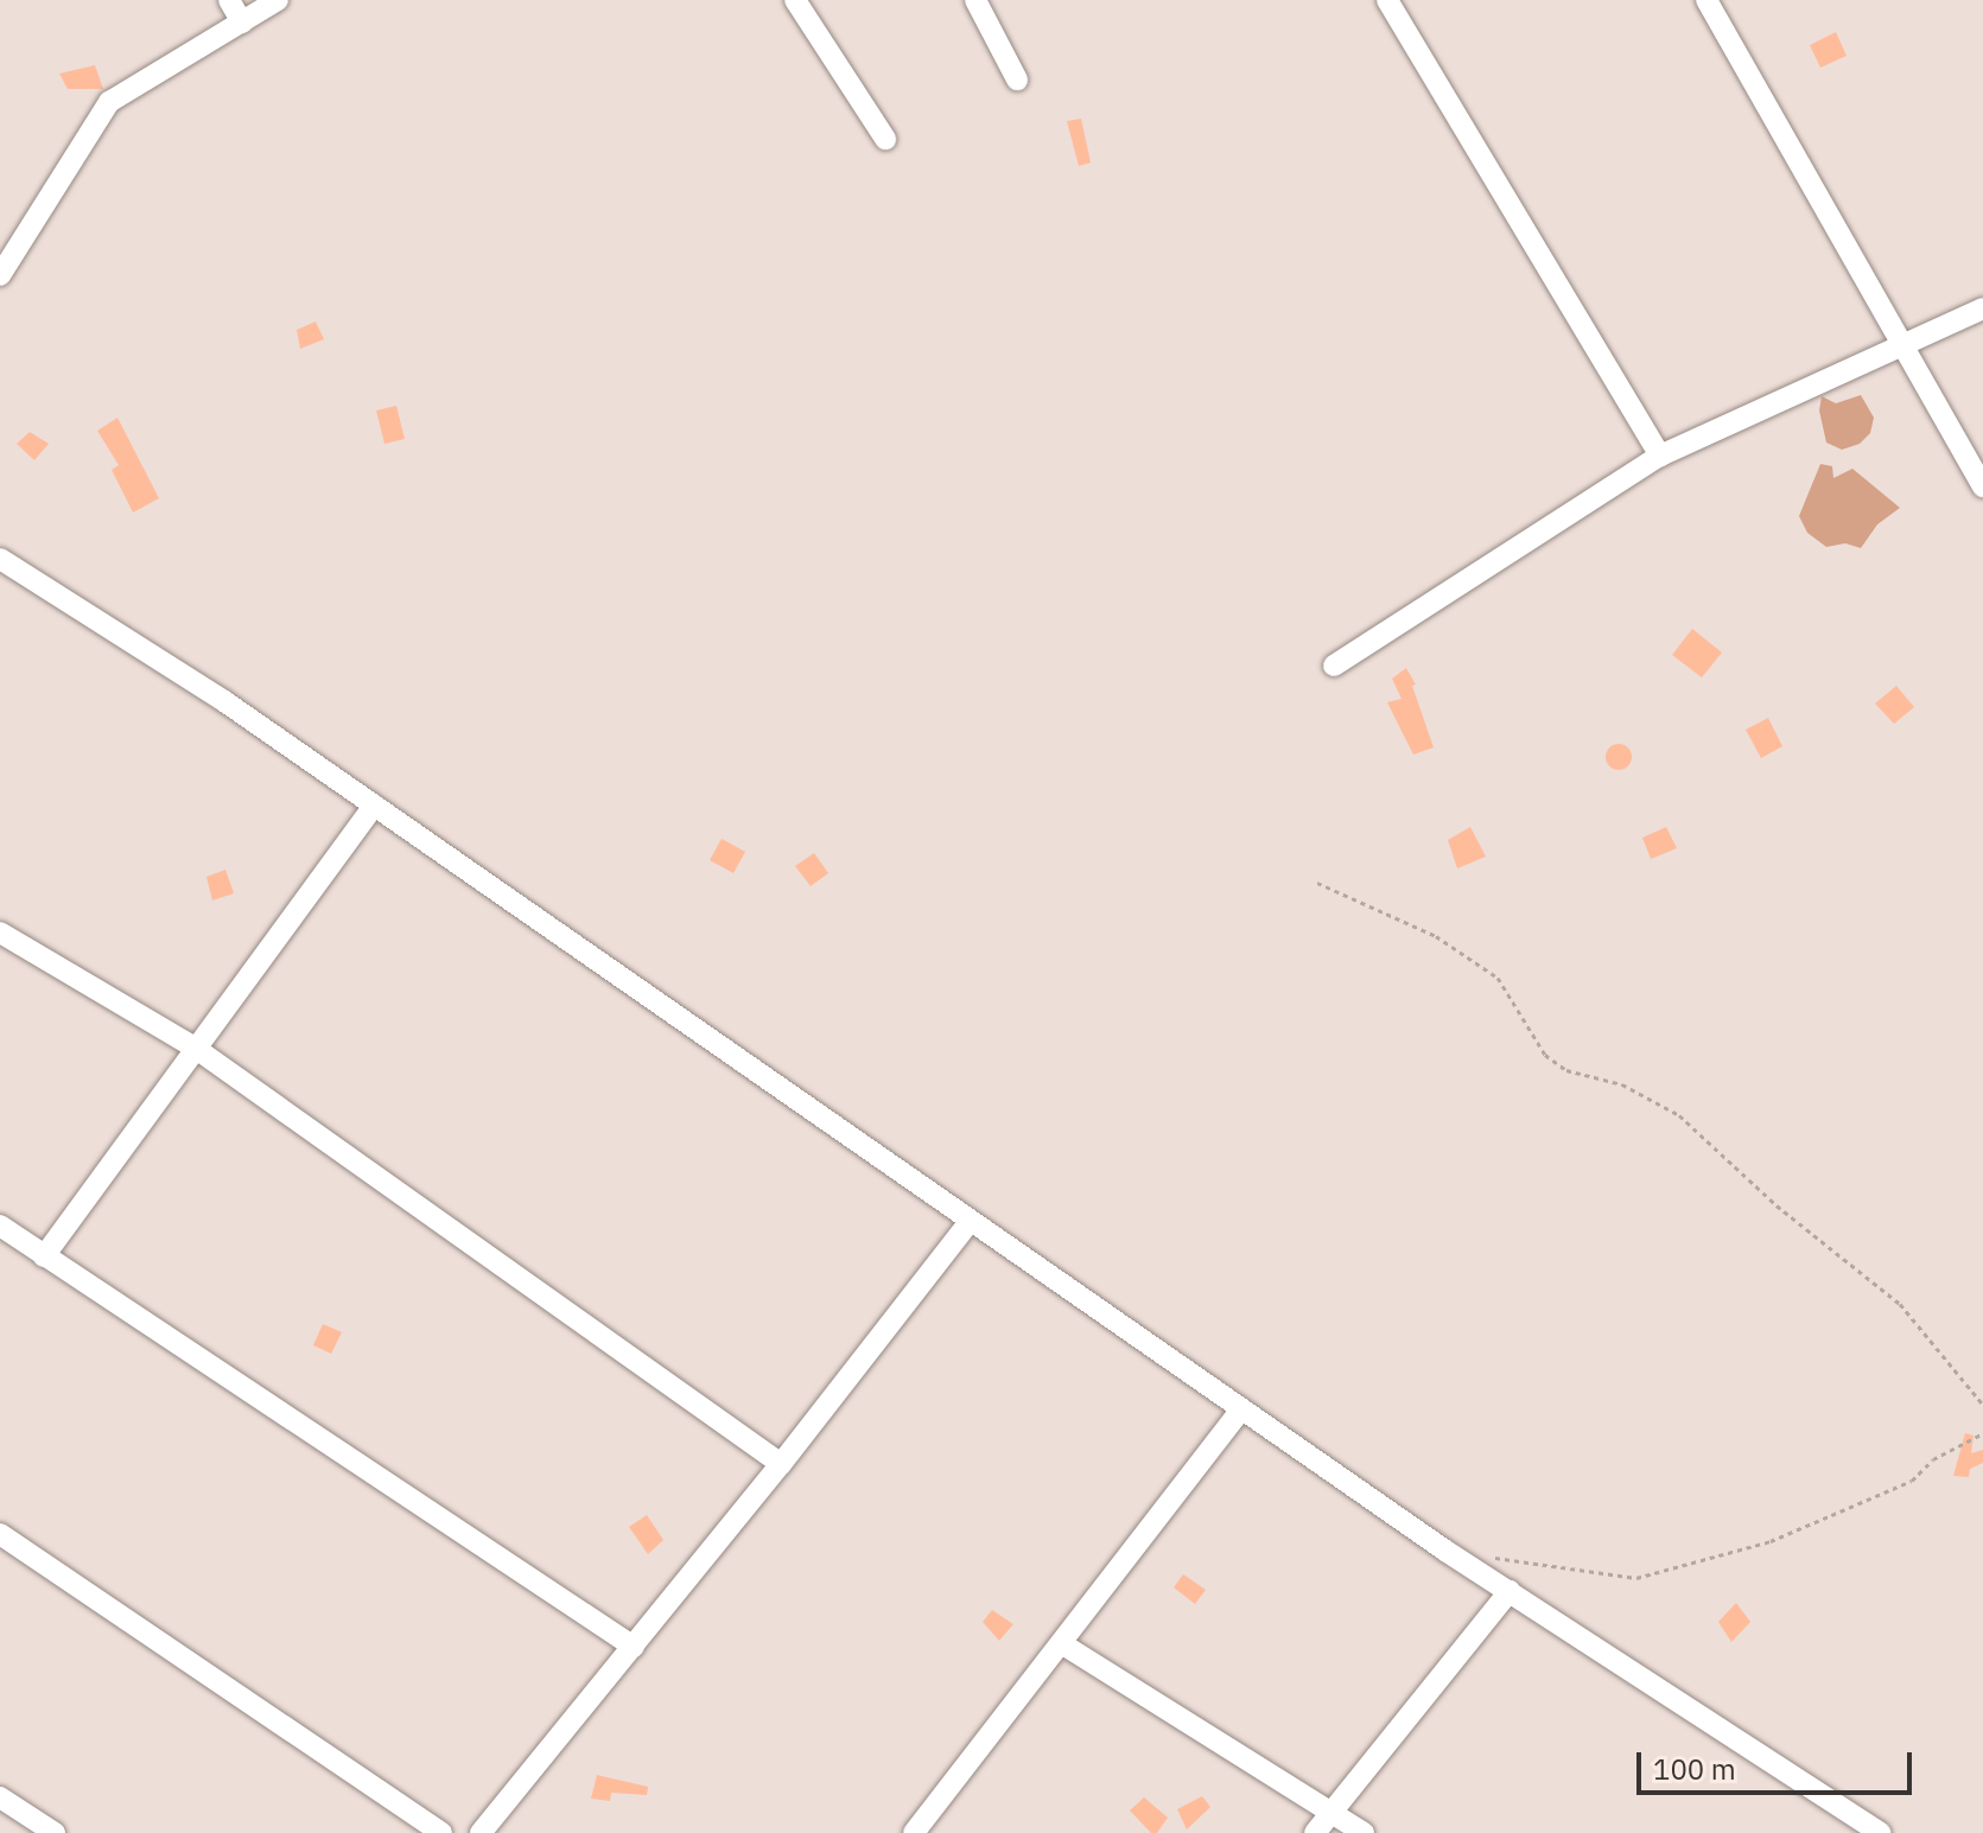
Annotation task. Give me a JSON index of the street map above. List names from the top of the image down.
{
  "scale_bar": "100 m"
}
